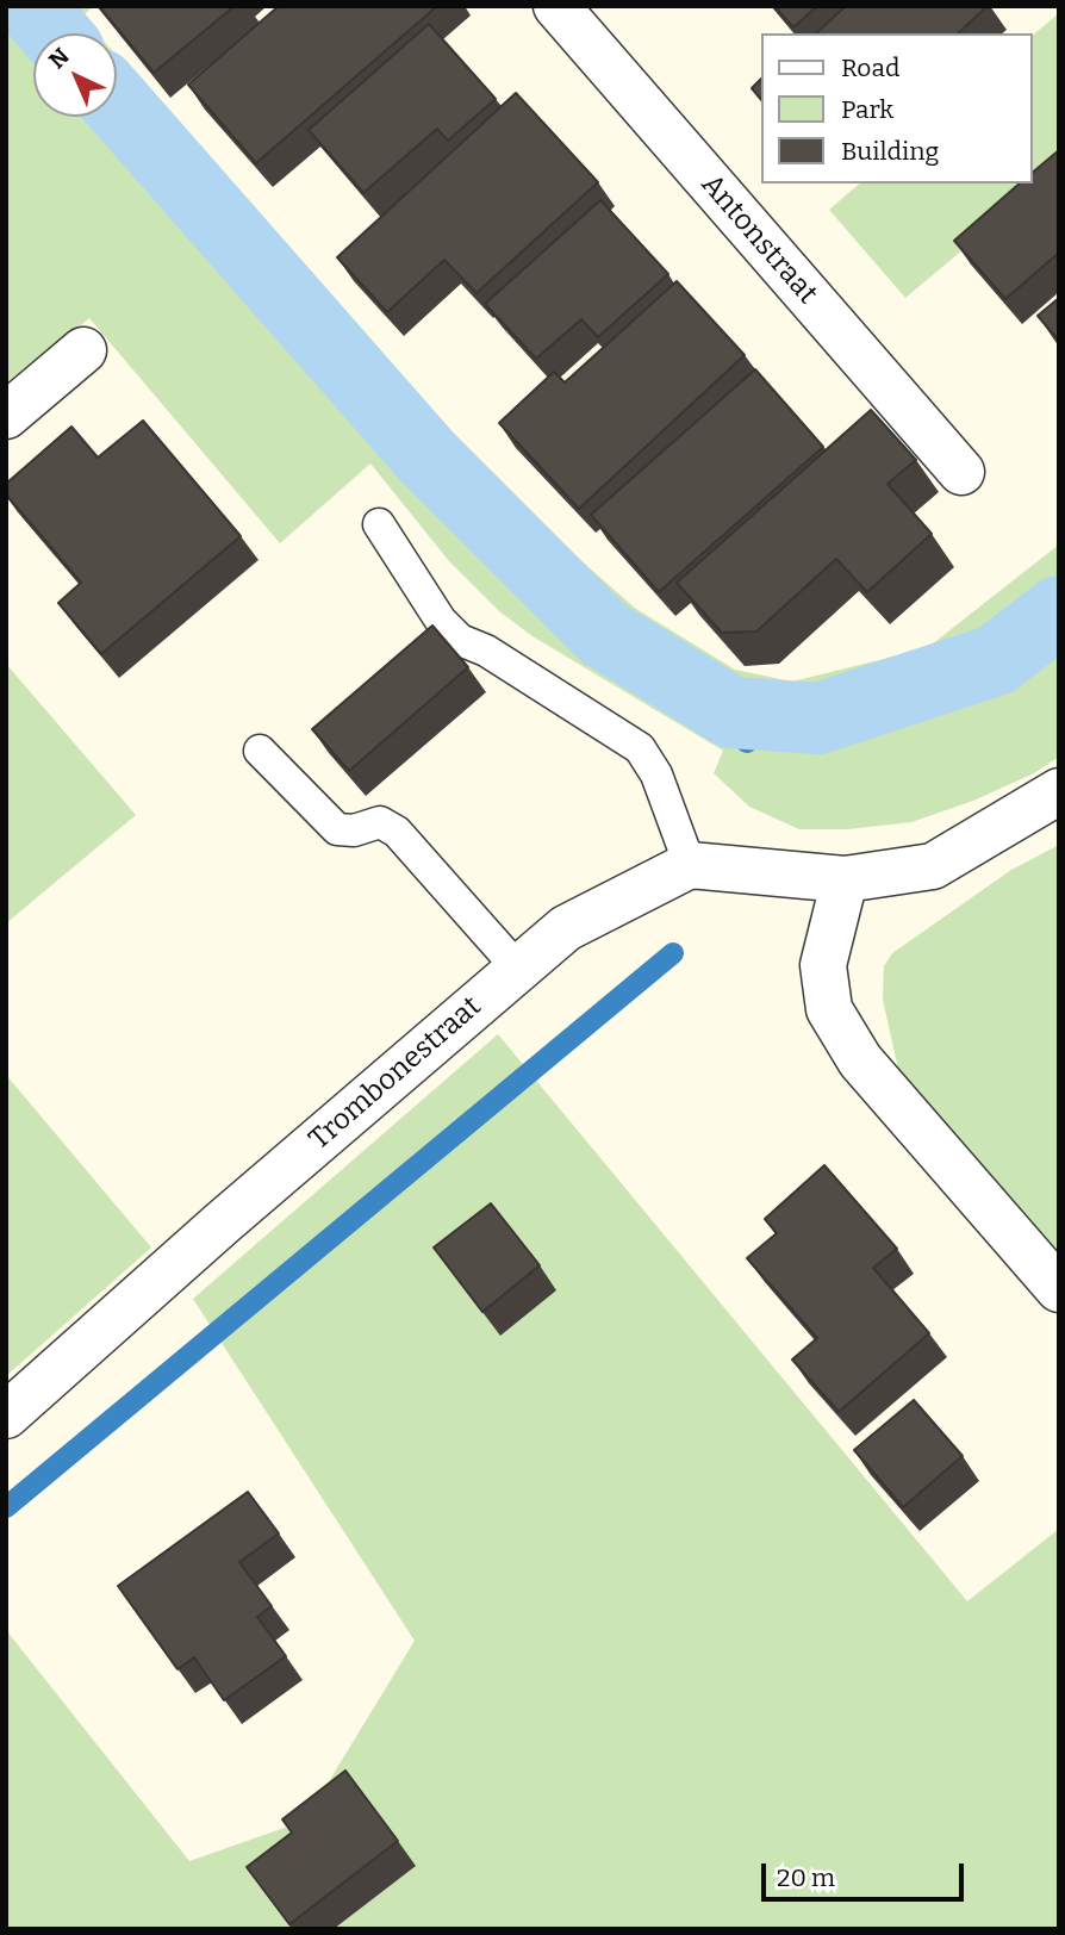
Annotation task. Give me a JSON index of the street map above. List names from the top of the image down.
{
  "streets": {
    "street": ["Antonstraat", "Trombonestraat"]
  },
  "legend": ["Road", "Park", "Building"],
  "scale_bar": "20 m",
  "north": "top left"
}
